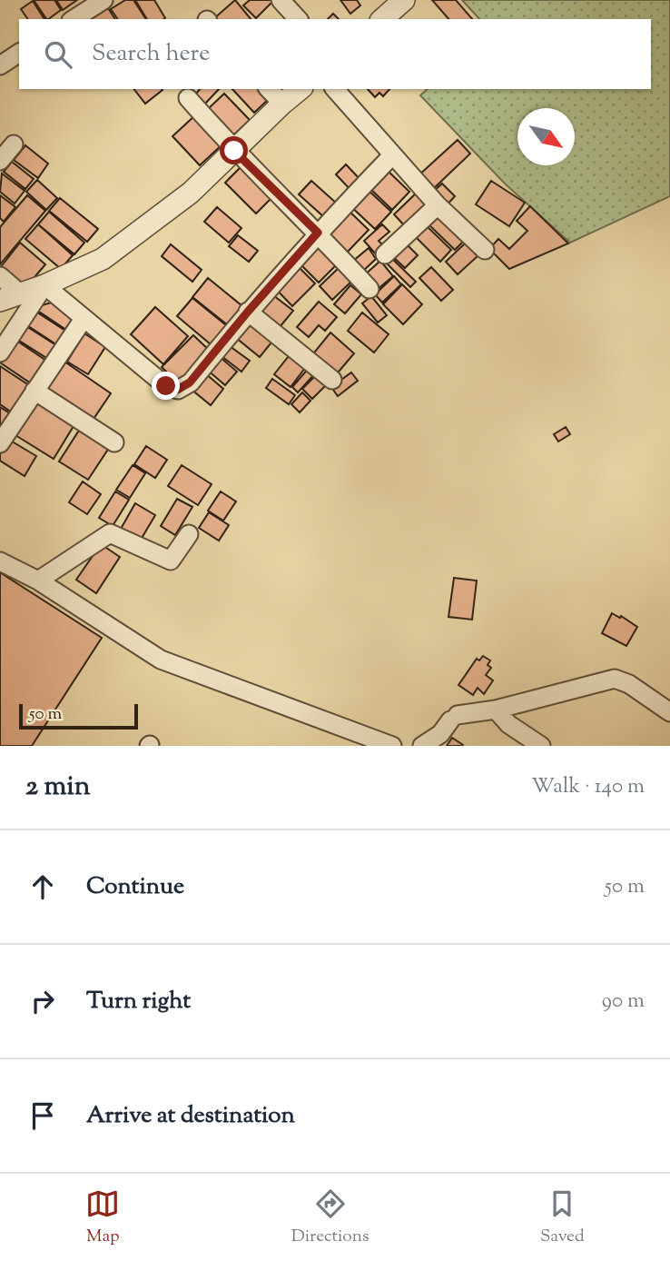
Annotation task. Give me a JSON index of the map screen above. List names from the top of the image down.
{
  "scale_bar": "50 m",
  "north": "bottom right",
  "page": {
    "search": "Search here",
    "scale": "50 m",
    "heading": ["2 min", "Walk · 140 m"],
    "list": [
      ["Continue", "50 m"],
      ["Turn right", "90 m"],
      "Arrive at destination"
    ],
    "nav": ["Map", "Directions", "Saved"]
  }
}
